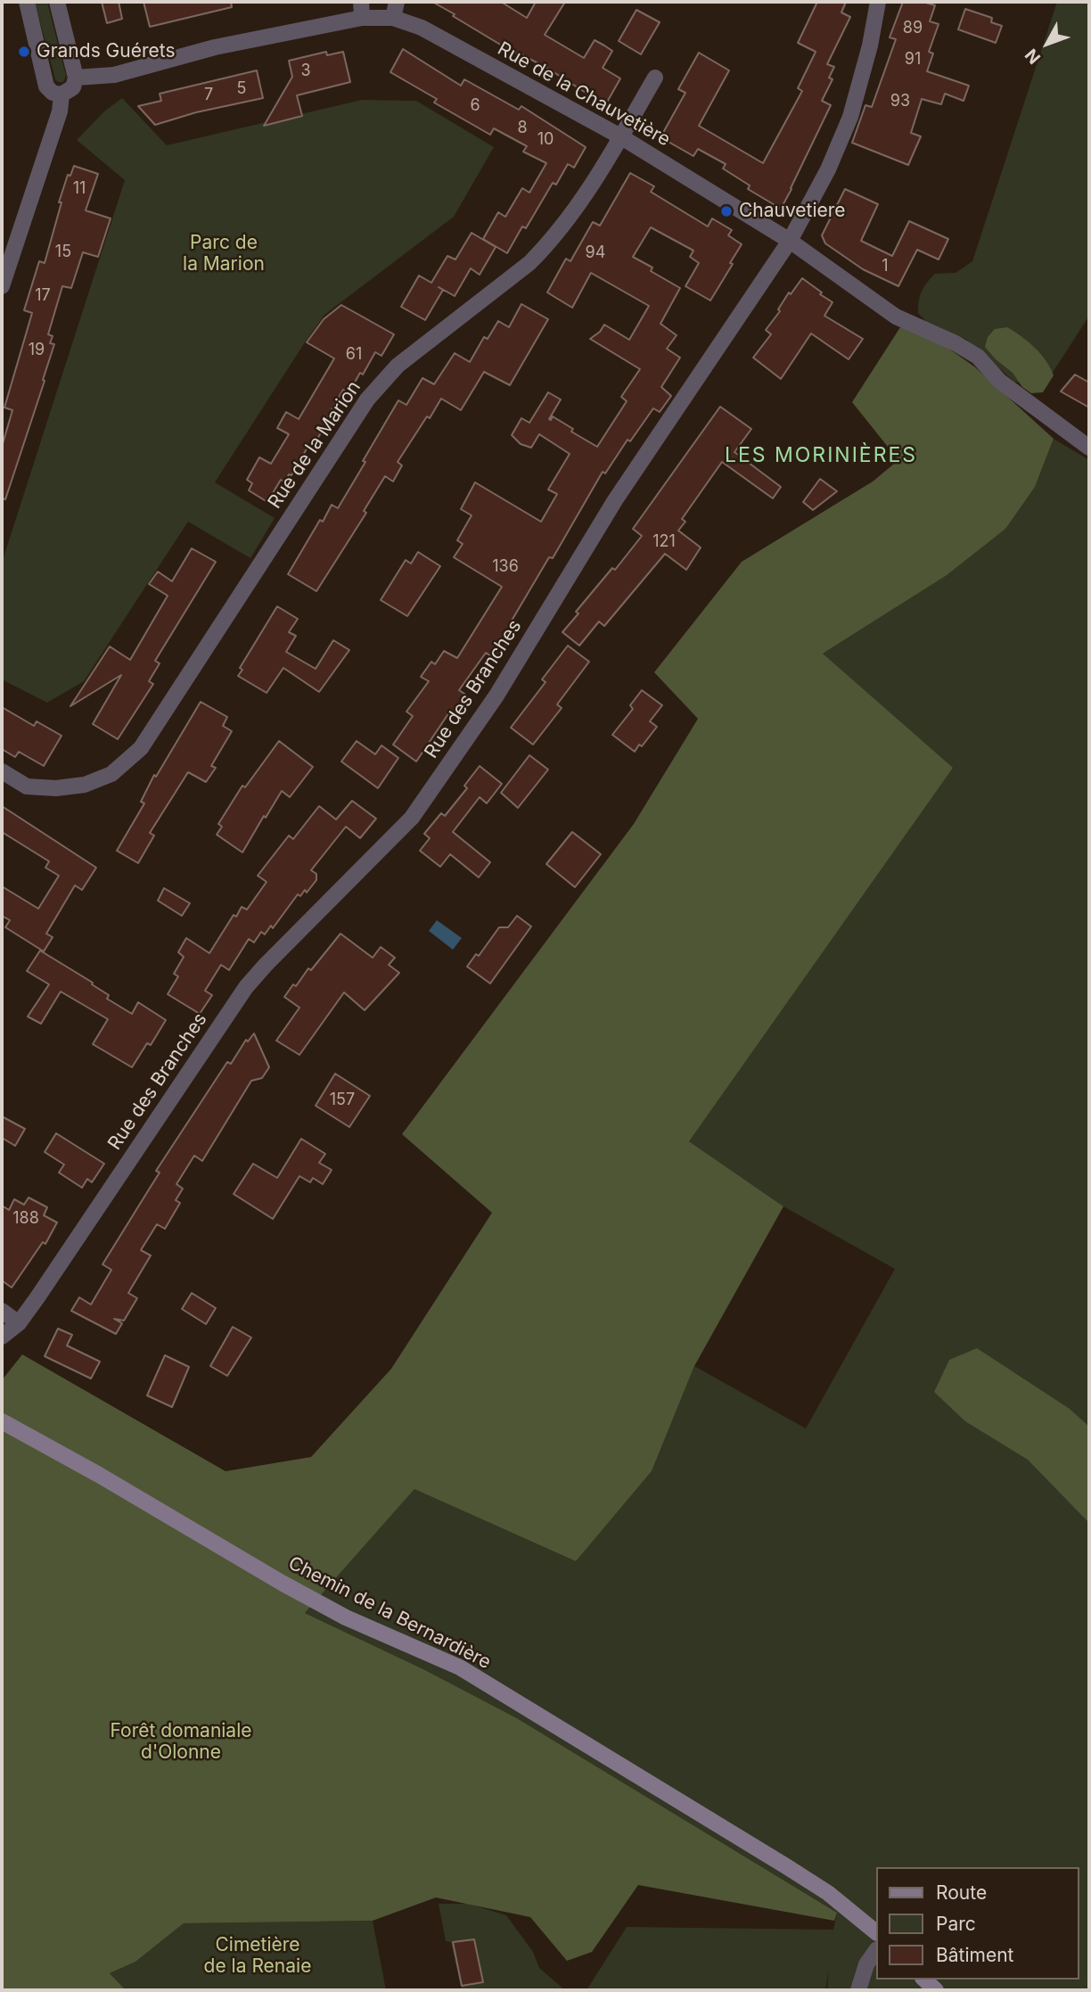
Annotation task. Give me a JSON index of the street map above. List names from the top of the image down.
{
  "streets": {
    "street": [
      "Rue de la Chauvetière",
      "Rue de la Marion",
      "Rue des Branches",
      "Chemin de la Bernardière"
    ]
  },
  "crossings": [
    ["Rue de la Chauvetière", "Rue de la Marion"],
    ["Rue de la Chauvetière", "Rue des Branches"]
  ],
  "districts": ["LES MORINIÈRES"],
  "parks": ["Parc de la Marion", "Forêt domaniale d'Olonne", "Cimetière de la Renaie"],
  "places": ["Grands Guérets", "Chauvetiere"],
  "house_numbers": [
    "89",
    "91",
    "3",
    "5",
    "7",
    "93",
    "6",
    "8",
    "10",
    "11",
    "15",
    "94",
    "1",
    "17",
    "19",
    "61",
    "121",
    "136",
    "157",
    "188"
  ],
  "legend": ["Route", "Parc", "Bâtiment"],
  "north": "bottom left"
}
